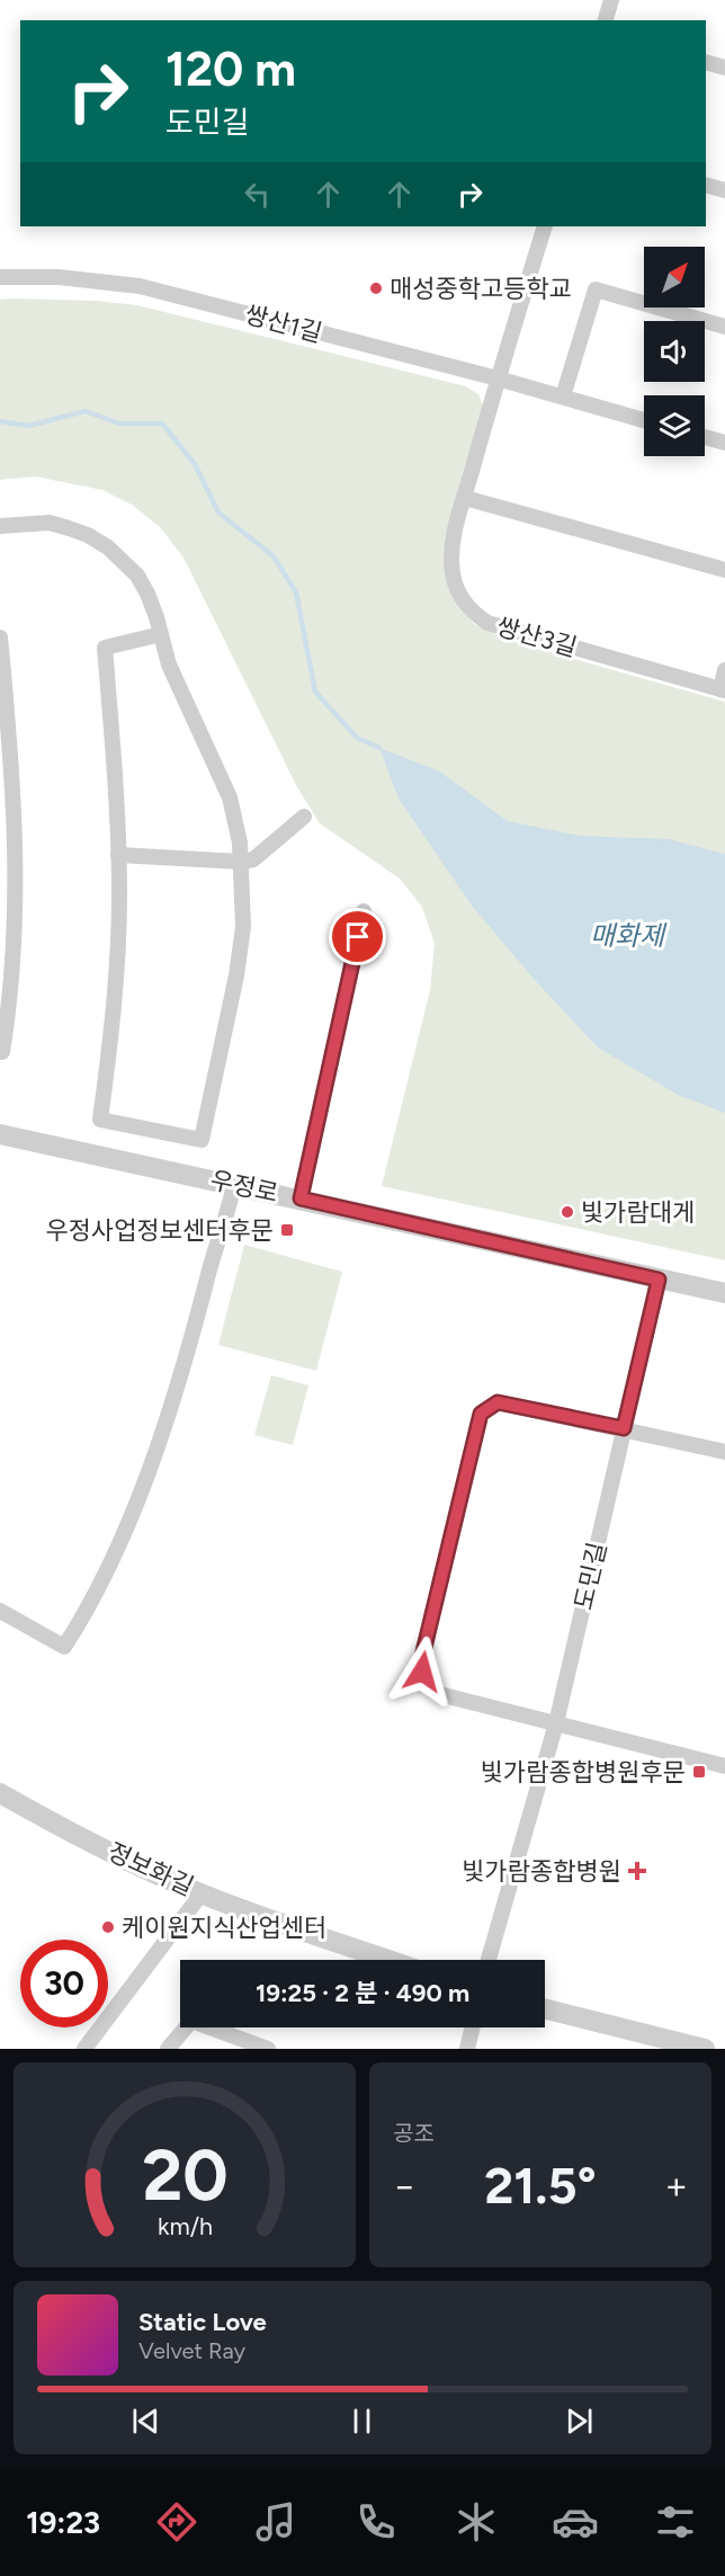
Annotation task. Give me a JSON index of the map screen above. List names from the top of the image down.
{
  "streets": {
    "street": [
      "쌍산1길",
      "쌍산3길",
      "우정로",
      "도민길",
      "정보화길"
    ]
  },
  "crossings": [
    ["쌍산1길", "쌍산3길"],
    ["우정로", "도민길"]
  ],
  "water": ["매화제"],
  "places": {
    "other": ["매성중학고등학교", "빛가람대게", "케이원지식산업센터"],
    "transit": ["우정사업정보센터후문", "빛가람종합병원후문"],
    "health": ["빛가람종합병원"]
  },
  "north": "top right",
  "page": {
    "turn": ["120 m", "도민길"],
    "limit": "30",
    "trip": "19:25 · 2 분 · 490 m",
    "tile": "공조",
    "heat": ["−", "21.5°", "+"],
    "song": ["Static Love", "Velvet Ray"],
    "tabs": "19:23",
    "gauge": ["20", "km/h"]
  }
}
